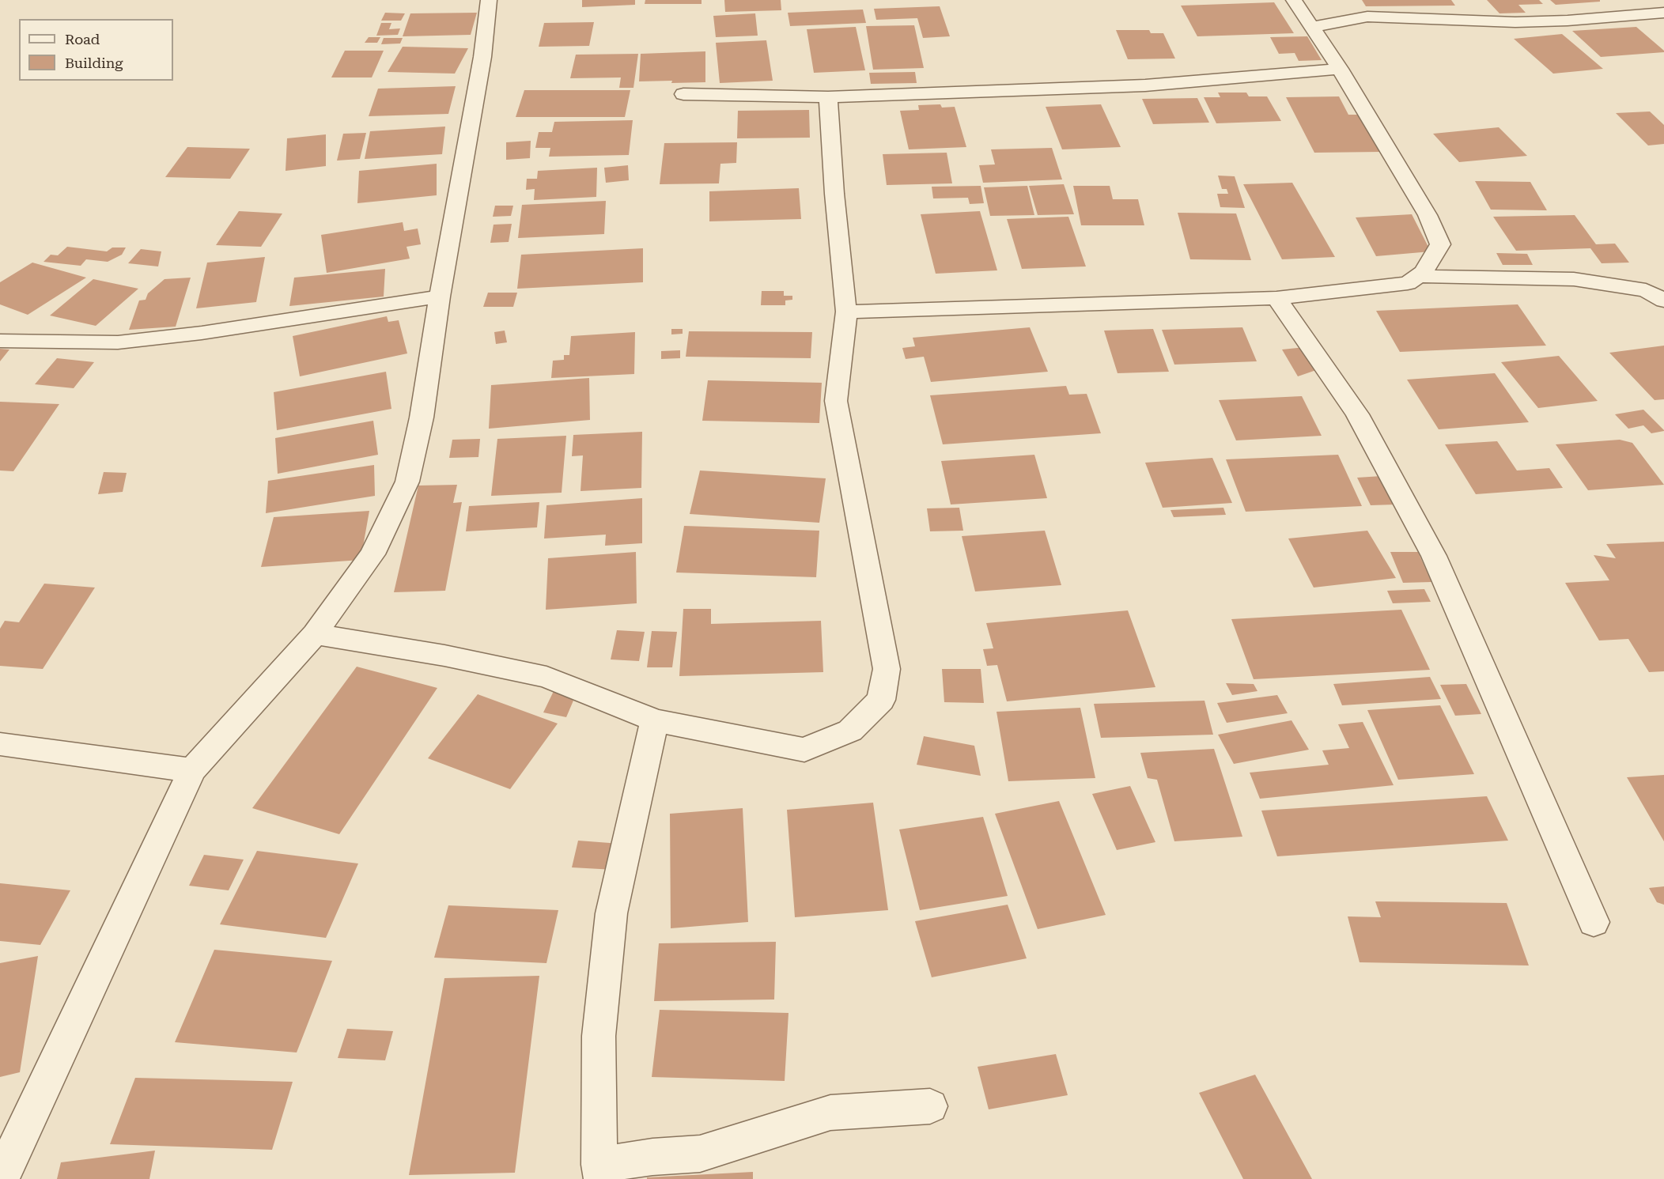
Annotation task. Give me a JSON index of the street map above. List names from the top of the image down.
{
  "legend": ["Road", "Building"]
}
